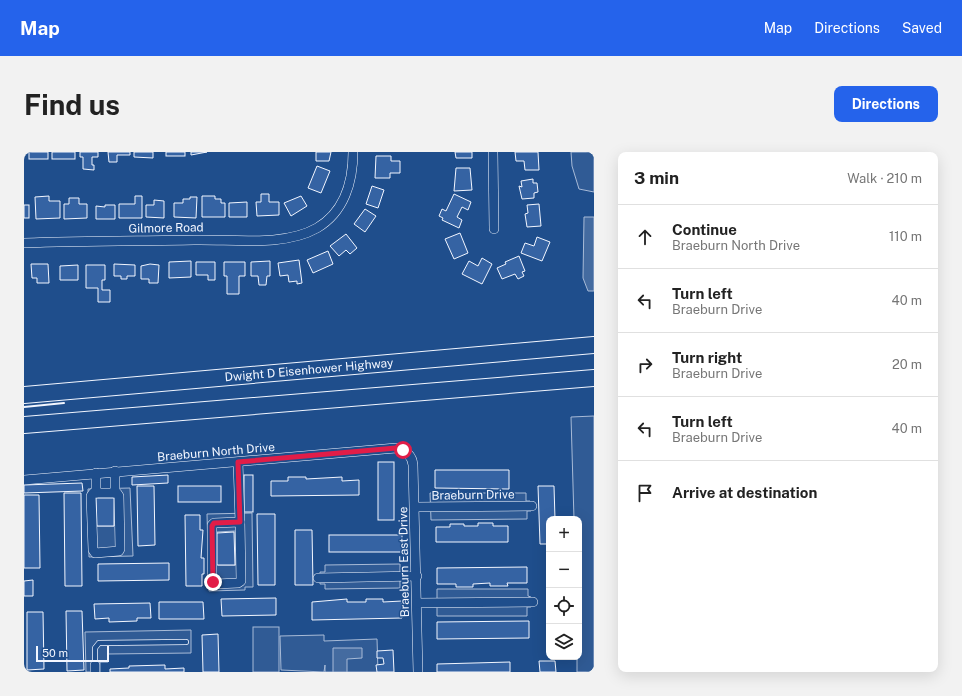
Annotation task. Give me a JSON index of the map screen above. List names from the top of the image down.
{
  "streets": {
    "highway": ["Dwight D Eisenhower Highway"],
    "street": [
      "Gilmore Road",
      "Braeburn North Drive",
      "Braeburn Drive",
      "Braeburn East Drive"
    ]
  },
  "crossings": [
    ["Braeburn North Drive", "Braeburn East Drive"],
    ["Braeburn Drive", "Braeburn East Drive"]
  ],
  "scale_bar": "50 m",
  "page": {
    "header": "Map",
    "nav": ["Map", "Directions", "Saved"],
    "buttons": "Directions",
    "title": "Find us",
    "heading": ["3 min", "Walk · 210 m"],
    "list": [
      ["Continue", "Braeburn North Drive", "110 m"],
      ["Turn left", "Braeburn Drive", "40 m"],
      ["Turn right", "Braeburn Drive", "20 m"],
      ["Turn left", "Braeburn Drive", "40 m"],
      "Arrive at destination"
    ],
    "map_buttons": ["+", "−"],
    "scale": "50 m"
  }
}
